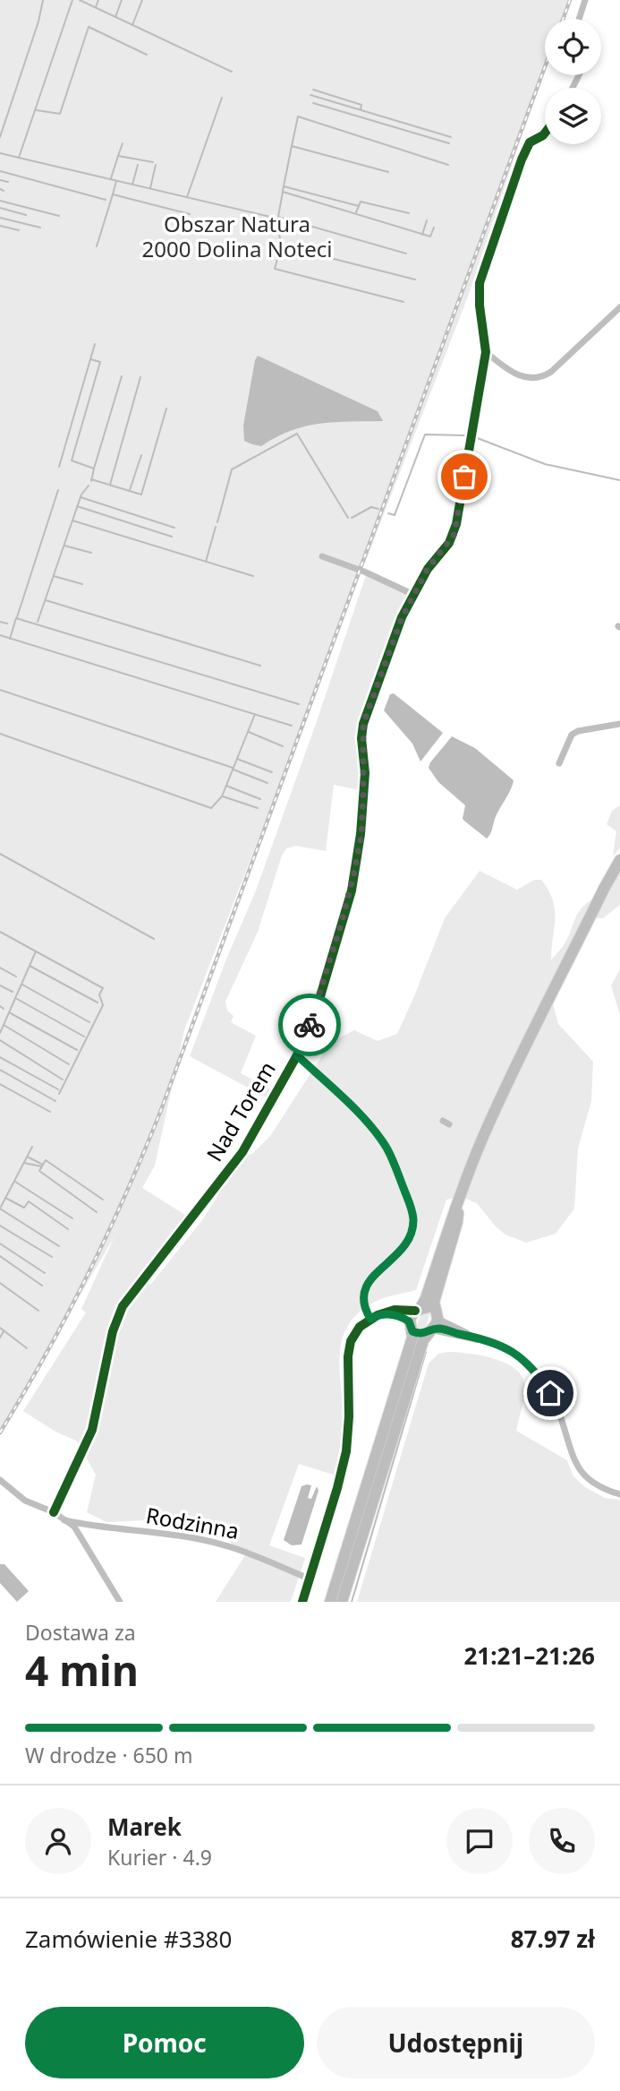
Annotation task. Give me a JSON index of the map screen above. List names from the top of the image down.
{
  "streets": {
    "street": ["Nad Torem", "Rodzinna"]
  },
  "parks": ["Obszar Natura 2000 Dolina Noteci"],
  "page": {
    "heading": ["4 min", "Dostawa za", "21:21–21:26"],
    "panel": [
      "Marek",
      "Kurier · 4.9",
      "Zamówienie #3380",
      "87.97 zł"
    ],
    "bar": "W drodze · 650 m",
    "buttons": ["Pomoc", "Udostępnij"]
  }
}
